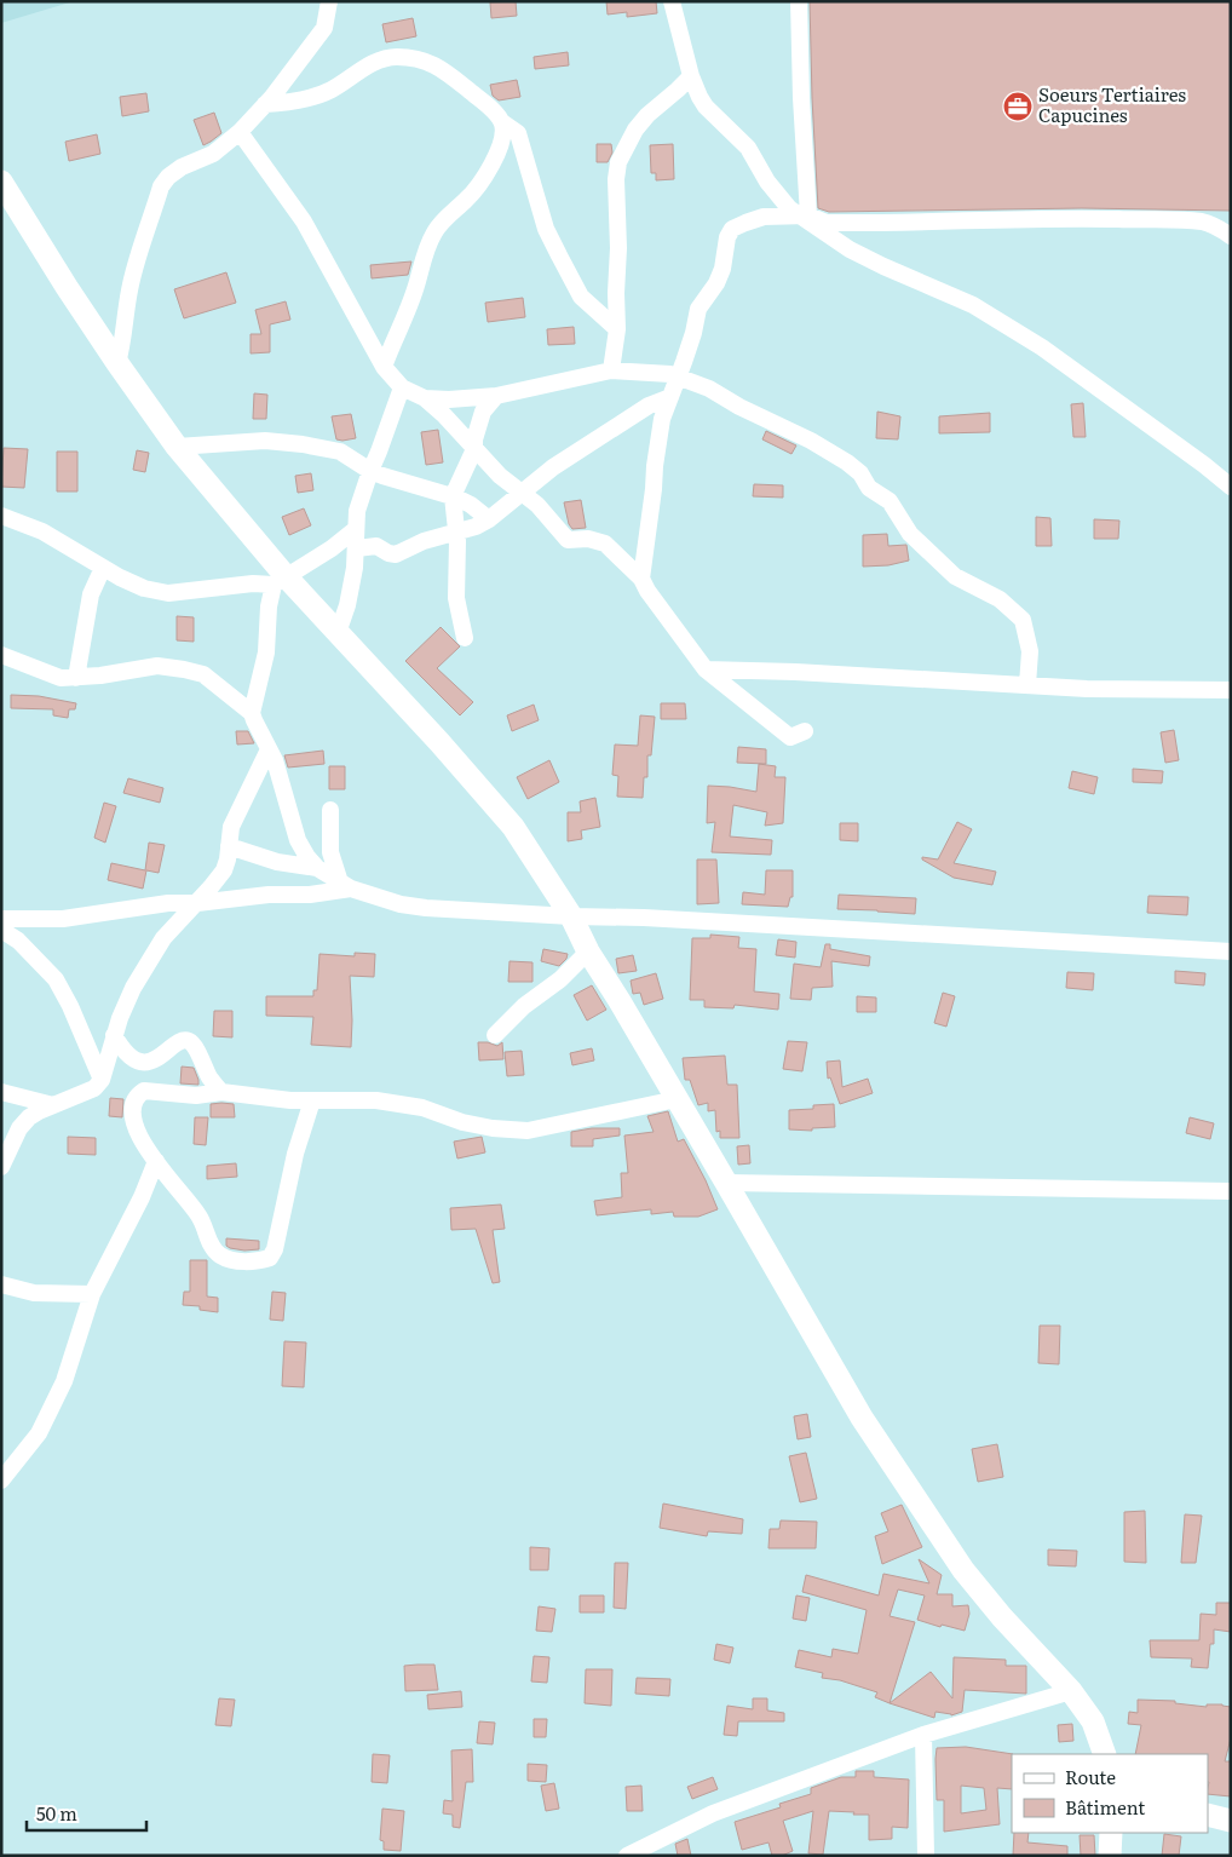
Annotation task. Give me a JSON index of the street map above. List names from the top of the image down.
{
  "places": {
    "office": ["Soeurs Tertiaires Capucines"]
  },
  "legend": ["Route", "Bâtiment"],
  "scale_bar": "50 m"
}
